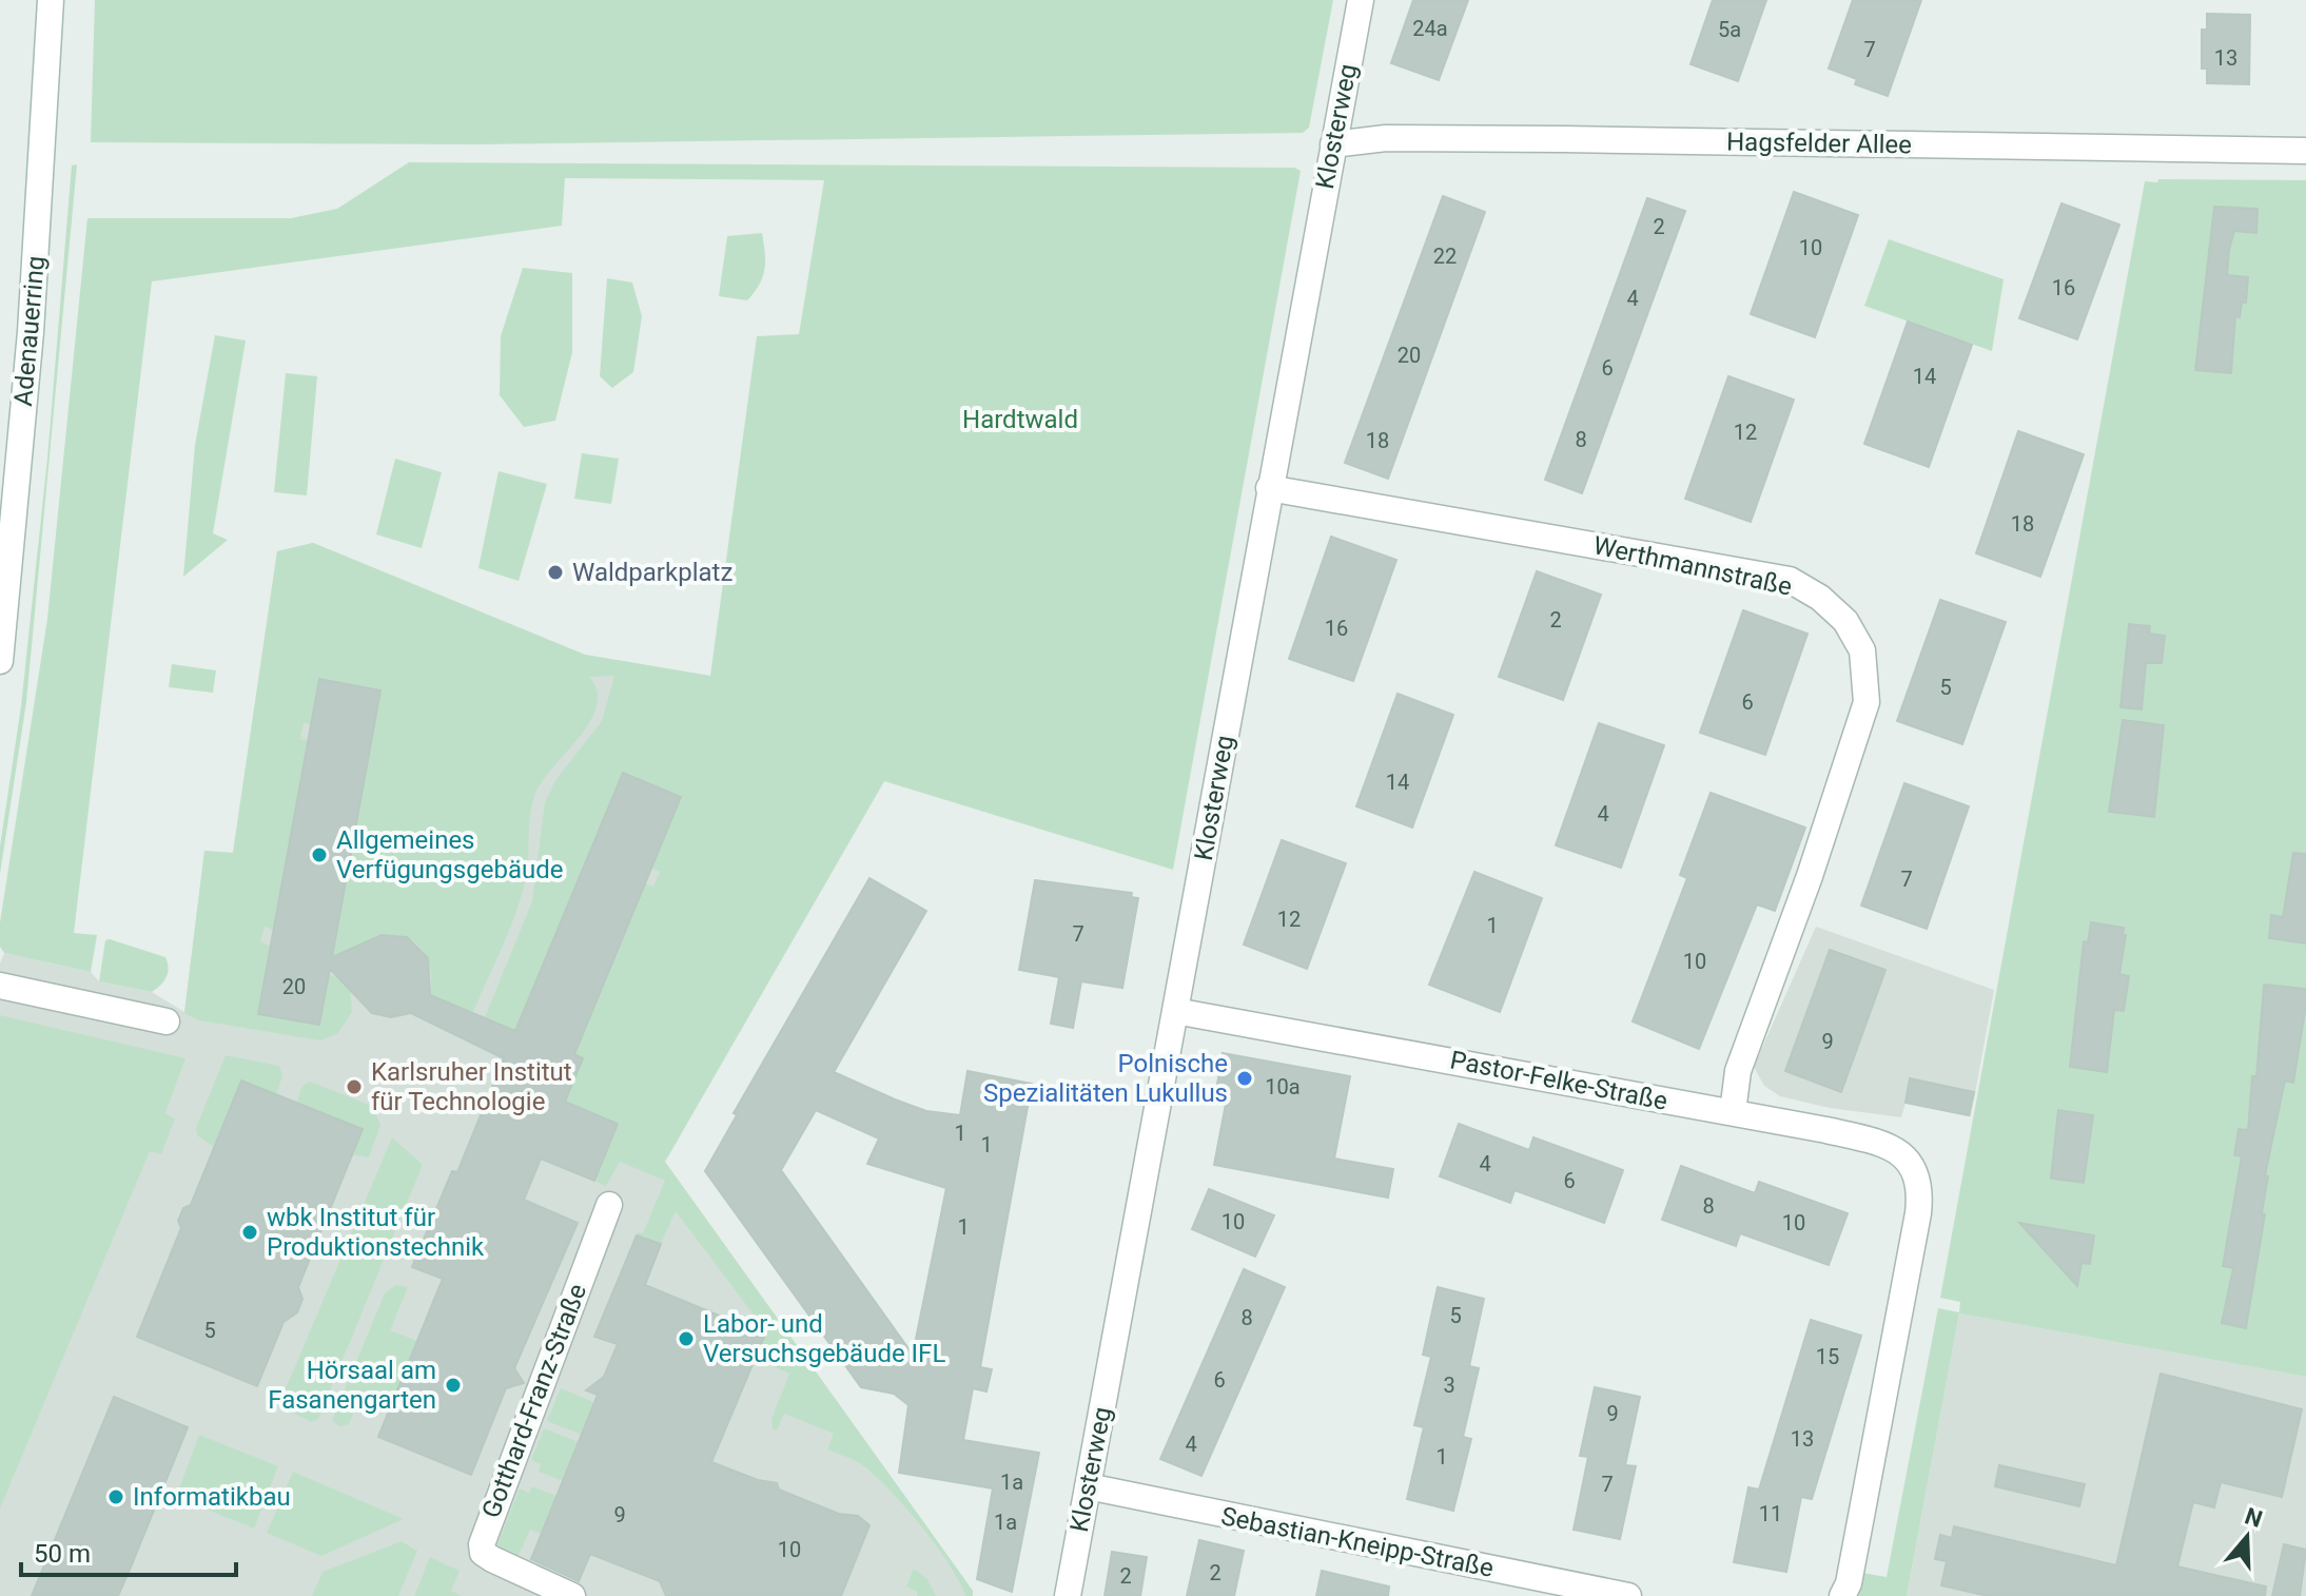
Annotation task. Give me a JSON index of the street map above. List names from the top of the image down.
{
  "streets": {
    "street": [
      "Klosterweg",
      "Hagsfelder Allee",
      "Adenauerring",
      "Werthmannstraße",
      "Pastor-Felke-Straße",
      "Gotthard-Franz-Straße",
      "Sebastian-Kneipp-Straße"
    ]
  },
  "crossings": [
    ["Klosterweg", "Hagsfelder Allee"],
    ["Klosterweg", "Werthmannstraße"],
    ["Klosterweg", "Pastor-Felke-Straße"],
    ["Klosterweg", "Sebastian-Kneipp-Straße"],
    ["Werthmannstraße", "Pastor-Felke-Straße"]
  ],
  "parks": ["Hardtwald"],
  "places": [
    "Waldparkplatz",
    "Allgemeines Verfügungsgebäude",
    "Polnische Spezialitäten Lukullus",
    "Karlsruher Institut für Technologie",
    "wbk Institut für Produktionstechnik",
    "Labor- und Versuchsgebäude IFL",
    "Hörsaal am Fasanengarten",
    "Informatikbau"
  ],
  "house_numbers": [
    "24a",
    "5a",
    "7",
    "13",
    "2",
    "10",
    "22",
    "16",
    "4",
    "20",
    "6",
    "14",
    "12",
    "8",
    "18",
    "18",
    "2",
    "16",
    "5",
    "6",
    "14",
    "4",
    "7",
    "12",
    "1",
    "7",
    "10",
    "20",
    "9",
    "10a",
    "1",
    "1",
    "4",
    "6",
    "8",
    "10",
    "10",
    "1",
    "5",
    "8",
    "5",
    "15",
    "6",
    "3",
    "9",
    "13",
    "4",
    "1",
    "1a",
    "7",
    "11",
    "9",
    "1a",
    "10",
    "2",
    "2"
  ],
  "scale_bar": "50 m",
  "north": "top"
}
